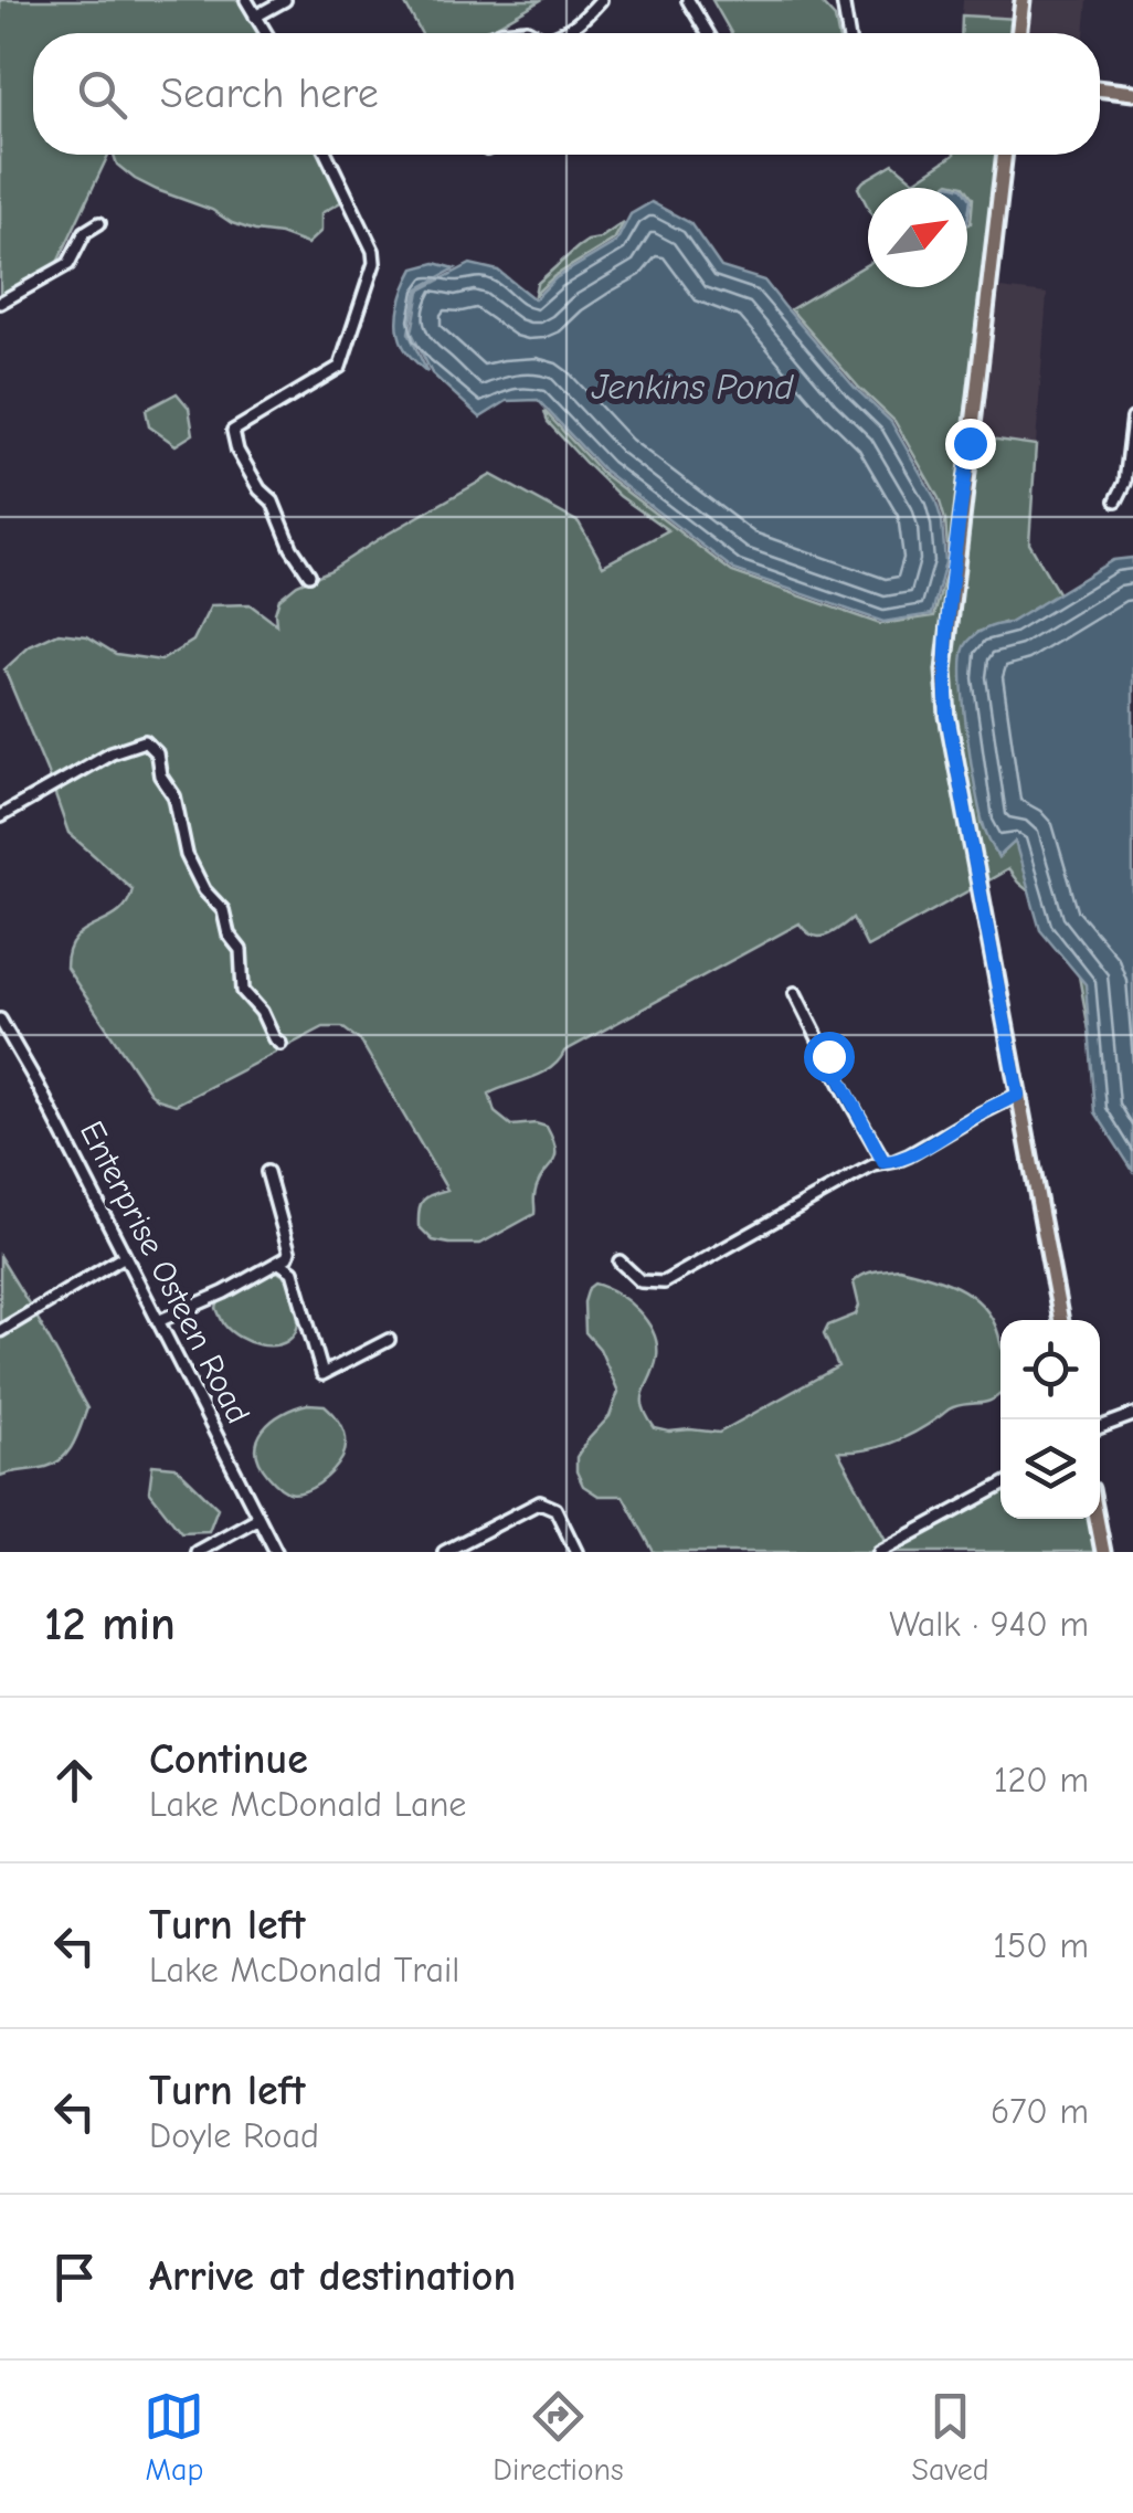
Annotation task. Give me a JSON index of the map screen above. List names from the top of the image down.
{
  "streets": {
    "street": ["Enterprise Osteen Road"]
  },
  "water": ["Jenkins Pond"],
  "north": "top right",
  "page": {
    "search": "Search here",
    "heading": ["12 min", "Walk · 940 m"],
    "list": [
      ["Continue", "Lake McDonald Lane", "120 m"],
      ["Turn left", "Lake McDonald Trail", "150 m"],
      ["Turn left", "Doyle Road", "670 m"],
      "Arrive at destination"
    ],
    "nav": ["Map", "Directions", "Saved"]
  }
}
